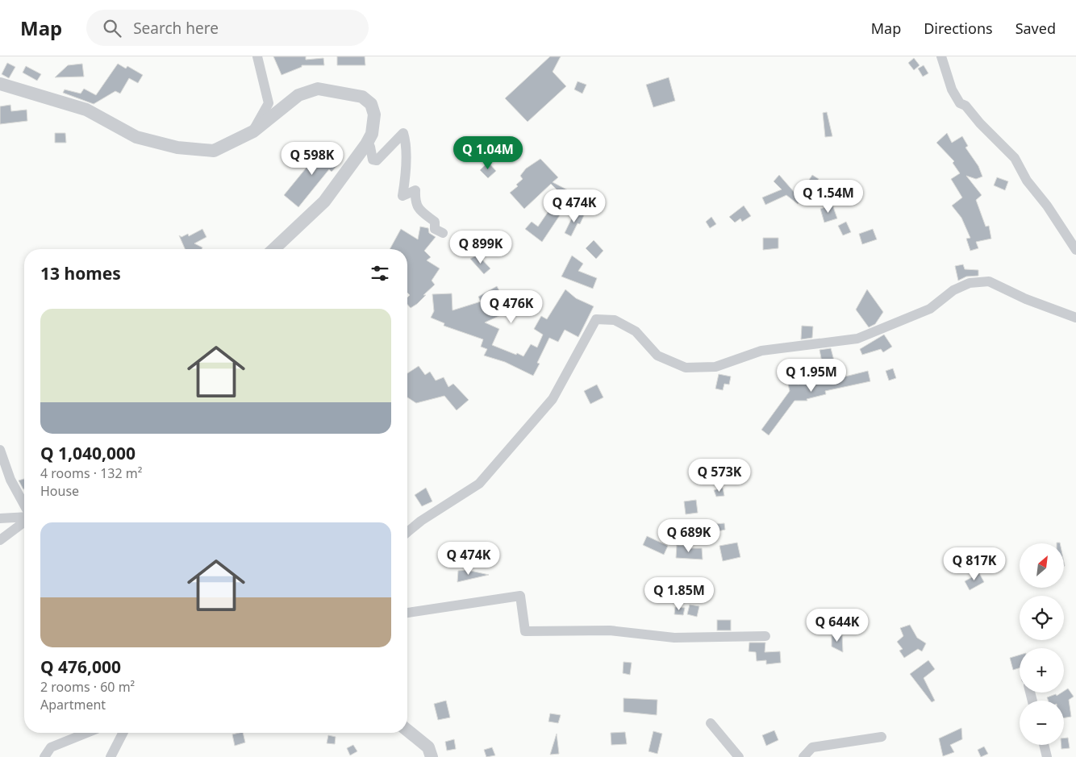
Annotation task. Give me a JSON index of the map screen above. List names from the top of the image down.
{
  "north": "top right",
  "page": {
    "header": "Map",
    "search": "Search here",
    "nav": ["Map", "Directions", "Saved"],
    "price": [
      "Q 1.04M",
      "Q 598K",
      "Q 1.54M",
      "Q 474K",
      "Q 899K",
      "Q 476K",
      "Q 1.95M",
      "Q 573K",
      "Q 689K",
      "Q 474K",
      "Q 817K",
      "Q 1.85M",
      "Q 644K"
    ],
    "heading": "13 homes",
    "list": [
      {
        "name": "Q 1,040,000",
        "note": "4 rooms · 132 m² · House"
      },
      {
        "name": "Q 476,000",
        "note": "2 rooms · 60 m² · Apartment"
      }
    ],
    "map_buttons": ["+", "−"]
  }
}
